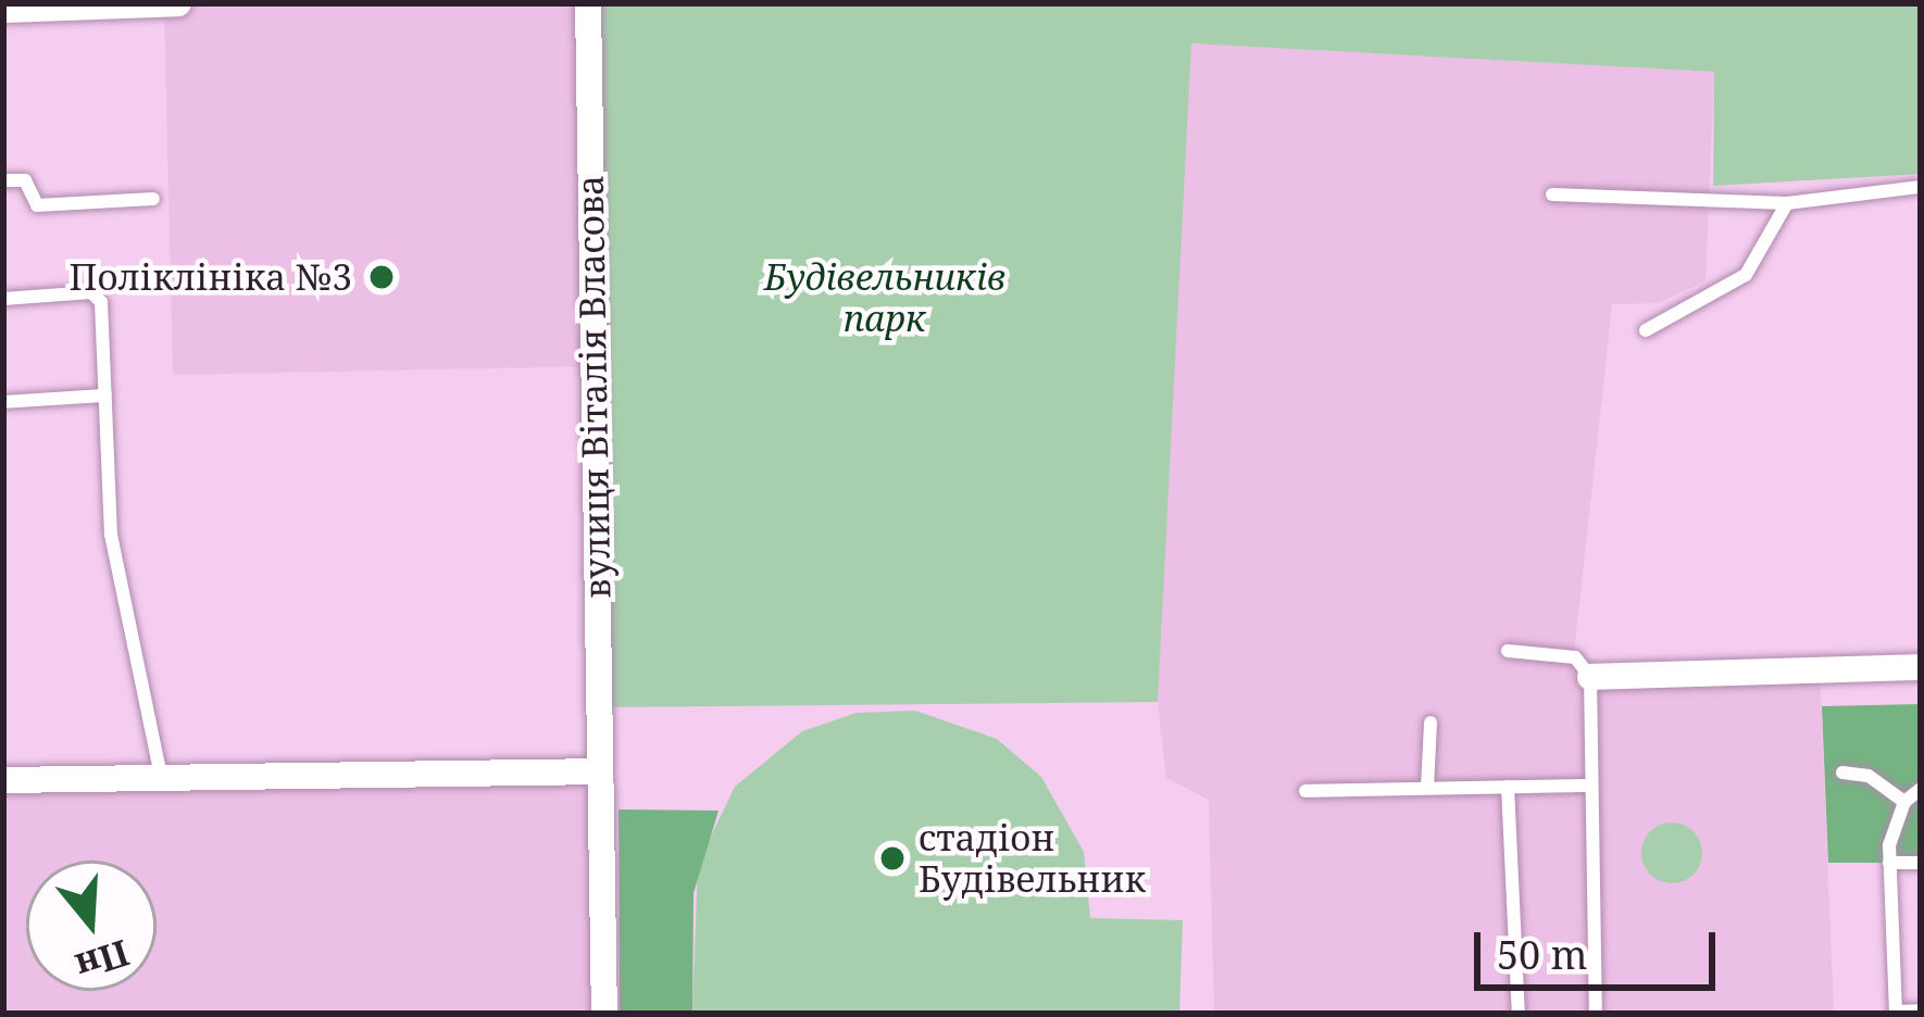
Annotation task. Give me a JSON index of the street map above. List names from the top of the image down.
{
  "streets": {
    "street": ["вулиця Віталія Власова"]
  },
  "parks": ["Будівельників парк"],
  "places": ["Поліклініка №3", "стадіон Будівельник"],
  "scale_bar": "50 m",
  "north": "bottom"
}
